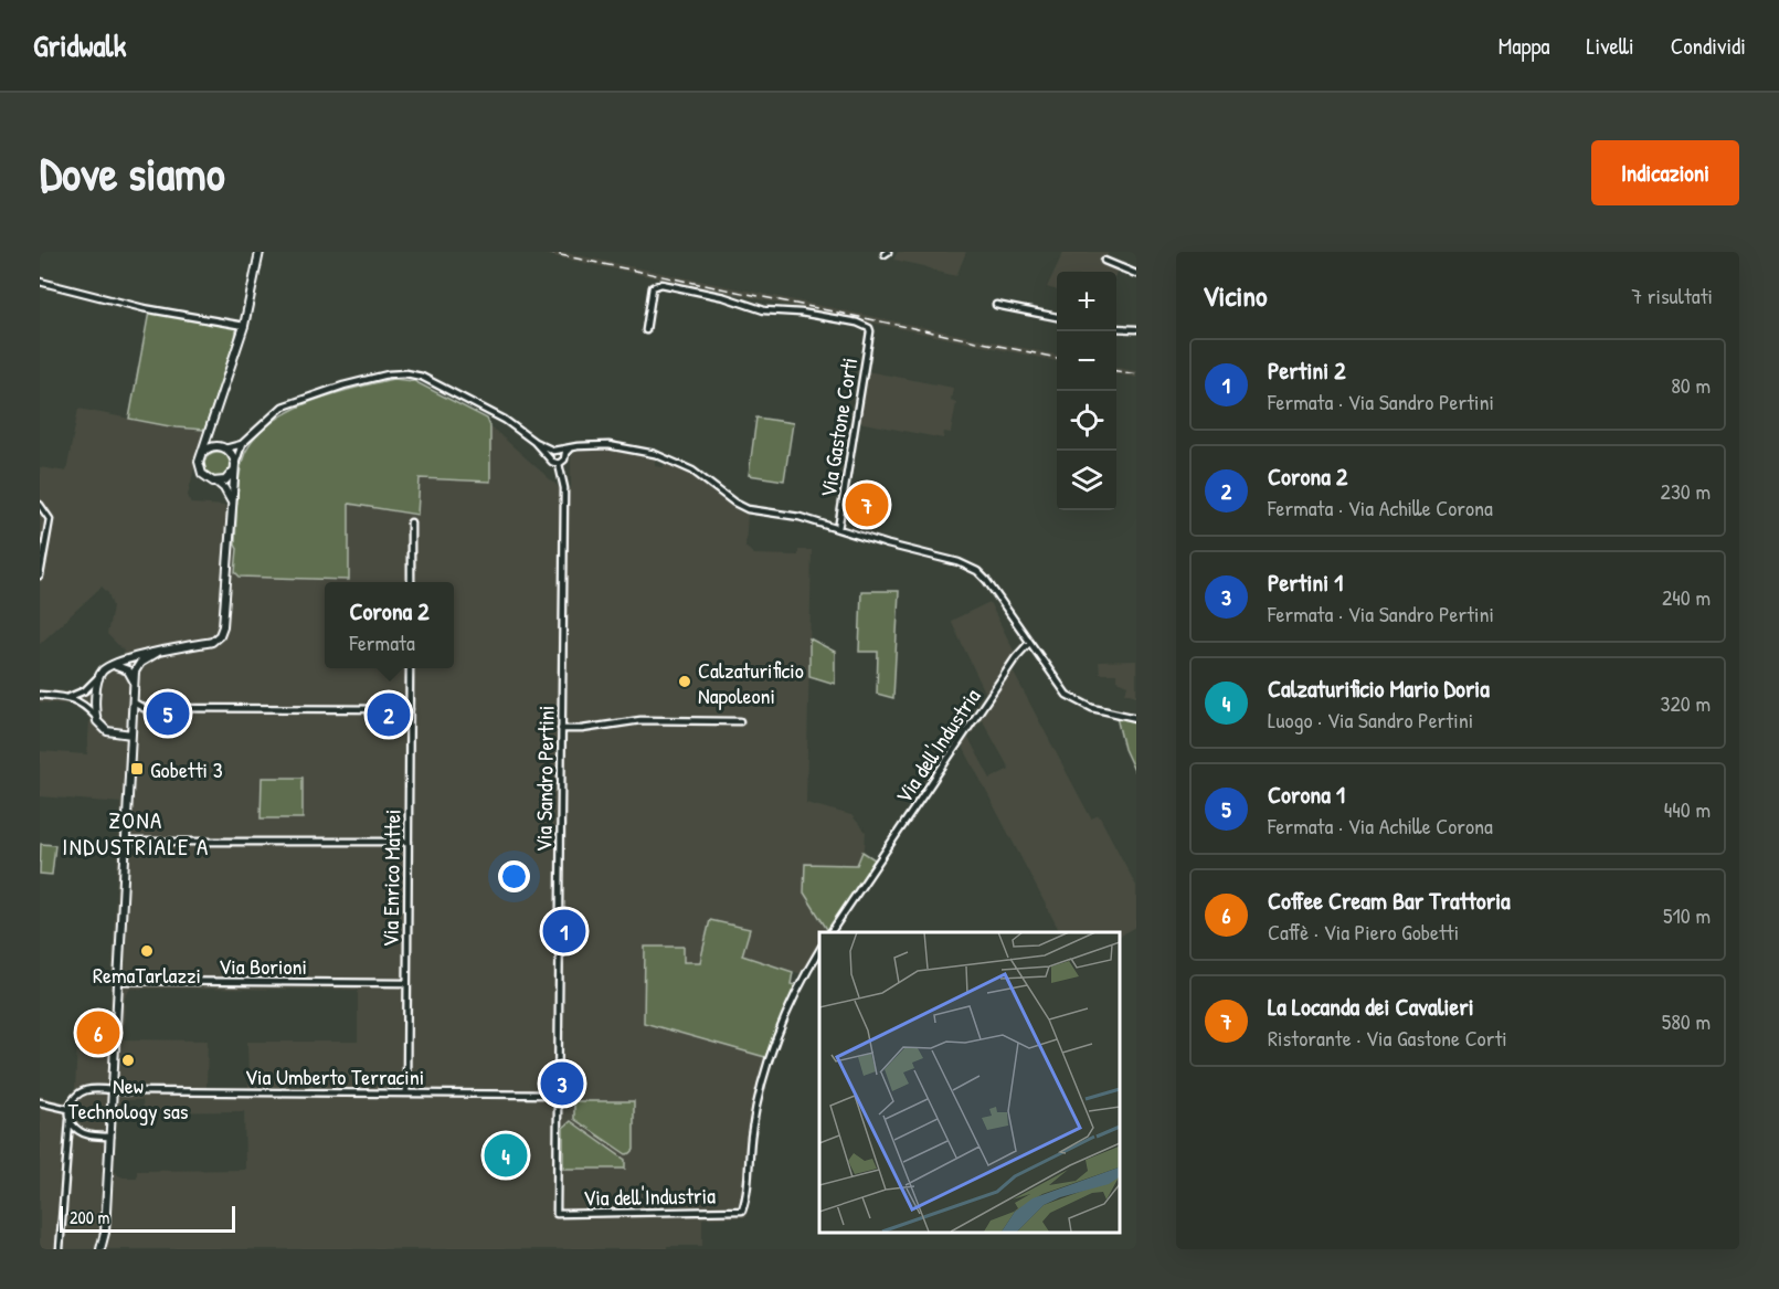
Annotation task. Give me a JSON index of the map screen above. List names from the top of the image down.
{
  "streets": {
    "street": [
      "Via Gastone Corti",
      "Via dell'Industria",
      "Via Sandro Pertini",
      "Via Enrico Mattei",
      "Via Borioni",
      "Via Umberto Terracini"
    ]
  },
  "crossings": [
    ["Via dell'Industria", "Via Sandro Pertini"],
    ["Via Sandro Pertini", "Via Umberto Terracini"],
    ["Via Enrico Mattei", "Via Borioni"],
    ["Via Enrico Mattei", "Via Umberto Terracini"]
  ],
  "districts": ["ZONA INDUSTRIALE A"],
  "places": {
    "other": ["Calzaturificio Napoleoni", "RemaTarlazzi", "New Technology sas"],
    "transit": ["Gobetti 3"]
  },
  "scale_bar": "200 m",
  "page": {
    "header": "Gridwalk",
    "nav": ["Mappa", "Livelli", "Condividi"],
    "buttons": "Indicazioni",
    "title": "Dove siamo",
    "heading": ["Vicino", "7 risultati"],
    "map_buttons": ["+", "−"],
    "list": [
      {
        "mark": "1",
        "name": "Pertini 2",
        "note": "Fermata · Via Sandro Pertini",
        "value": "80 m"
      },
      {
        "mark": "2",
        "name": "Corona 2",
        "note": "Fermata · Via Achille Corona",
        "value": "230 m"
      },
      {
        "mark": "3",
        "name": "Pertini 1",
        "note": "Fermata · Via Sandro Pertini",
        "value": "240 m"
      },
      {
        "mark": "4",
        "name": "Calzaturificio Mario Doria",
        "note": "Luogo · Via Sandro Pertini",
        "value": "320 m"
      },
      {
        "mark": "5",
        "name": "Corona 1",
        "note": "Fermata · Via Achille Corona",
        "value": "440 m"
      },
      {
        "mark": "6",
        "name": "Coffee Cream Bar Trattoria",
        "note": "Caffè · Via Piero Gobetti",
        "value": "510 m"
      },
      {
        "mark": "7",
        "name": "La Locanda dei Cavalieri",
        "note": "Ristorante · Via Gastone Corti",
        "value": "580 m"
      }
    ],
    "pins": [
      "7",
      "5",
      "2",
      "1",
      "6",
      "3",
      "4"
    ],
    "popup": ["Corona 2", "Fermata"],
    "scale": "200 m"
  }
}
